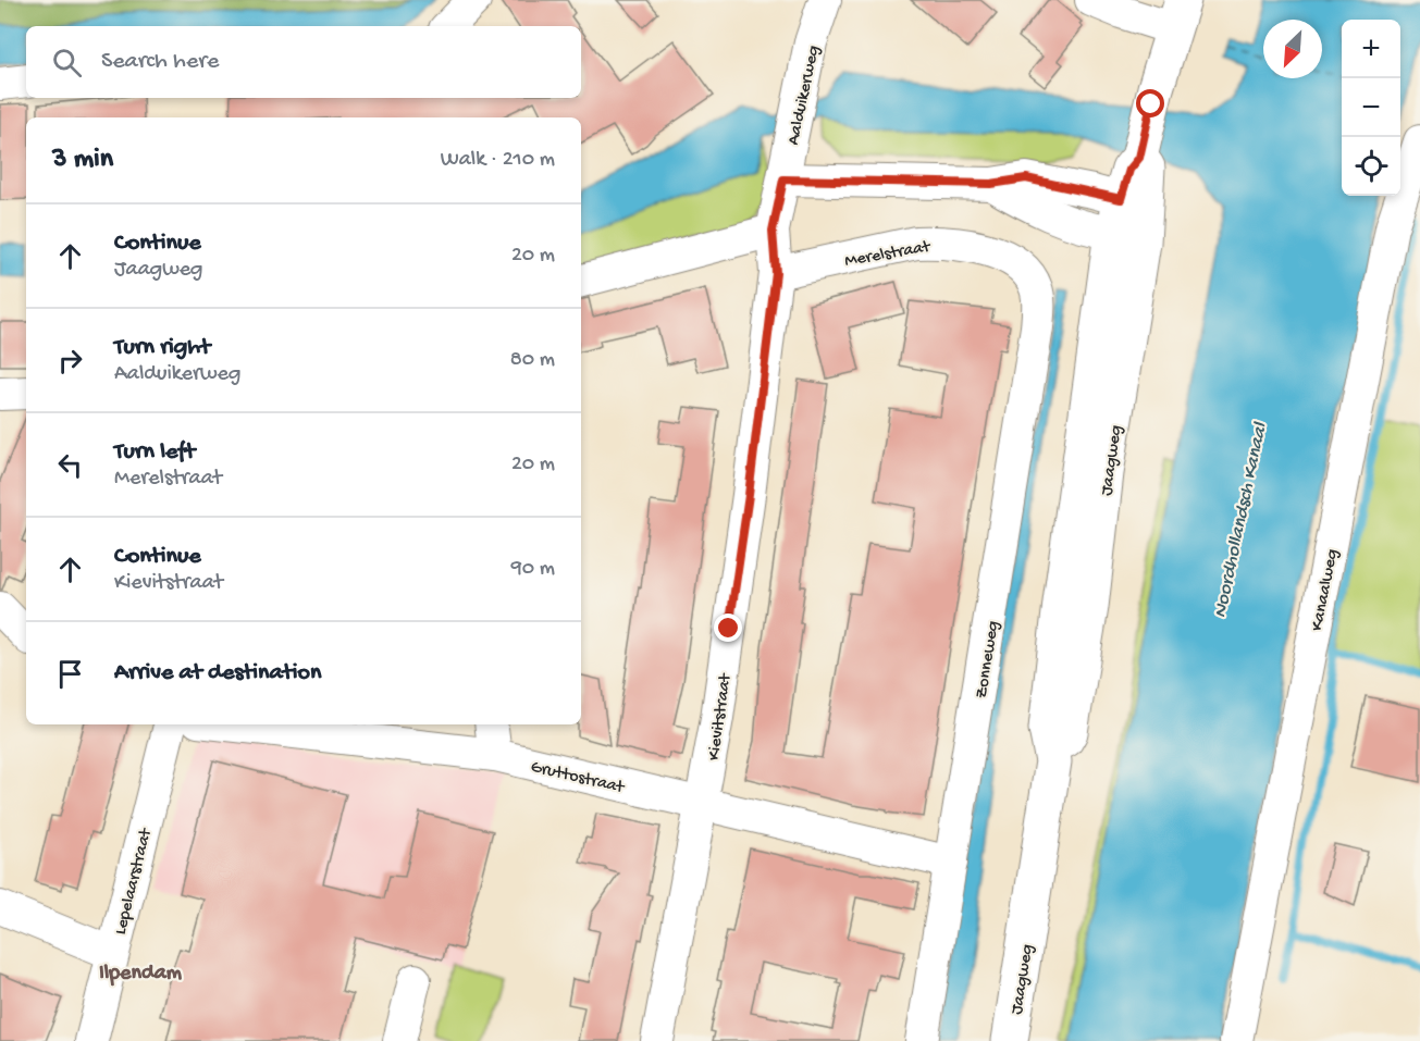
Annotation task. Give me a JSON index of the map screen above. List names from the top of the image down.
{
  "streets": {
    "main road": ["Jaagweg"],
    "street": [
      "Aalduikerweg",
      "Merelstraat",
      "Kanaalweg",
      "Zonneweg",
      "Kievitstraat",
      "Gruttostraat",
      "Lepelaarstraat"
    ]
  },
  "crossings": [
    ["Merelstraat", "Zonneweg"],
    ["Merelstraat", "Kievitstraat"],
    ["Zonneweg", "Gruttostraat"],
    ["Kievitstraat", "Gruttostraat"]
  ],
  "districts": ["Ilpendam"],
  "water": ["Noordhollandsch Kanaal"],
  "north": "bottom left",
  "page": {
    "map_buttons": ["+", "−"],
    "search": "Search here",
    "heading": ["3 min", "Walk · 210 m"],
    "list": [
      ["Continue", "Jaagweg", "20 m"],
      ["Turn right", "Aalduikerweg", "80 m"],
      ["Turn left", "Merelstraat", "20 m"],
      ["Continue", "Kievitstraat", "90 m"],
      "Arrive at destination"
    ]
  }
}
